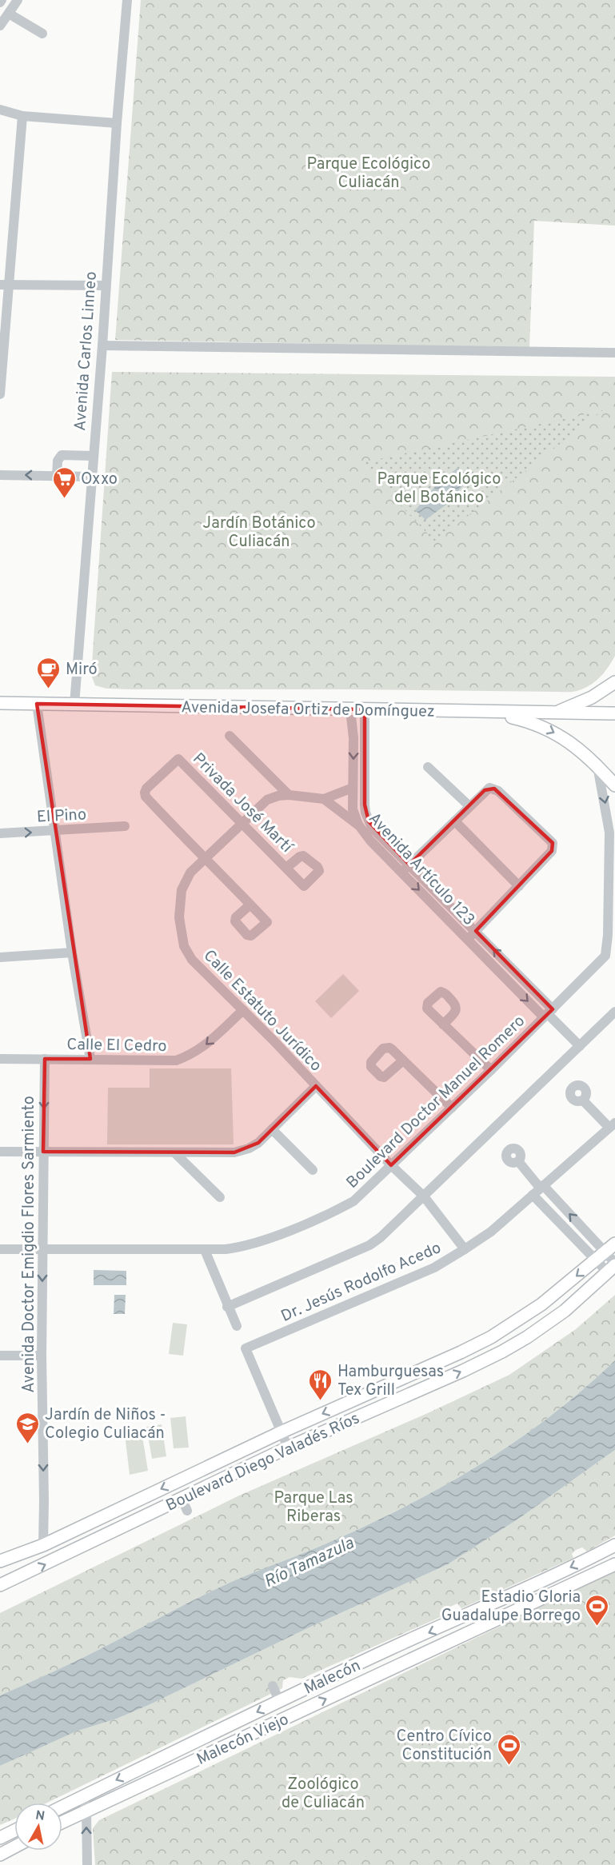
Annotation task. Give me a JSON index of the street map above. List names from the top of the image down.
{
  "streets": {
    "main road": [
      "Avenida Josefa Ortiz de Domínguez",
      "Boulevard Diego Valadés Ríos",
      "Malecón",
      "Malecón Viejo"
    ],
    "street": [
      "Avenida Carlos Linneo",
      "Privada José Martí",
      "El Pino",
      "Avenida Artículo 123",
      "Calle Estatuto Jurídico",
      "Calle El Cedro",
      "Boulevard Doctor Manuel Romero",
      "Avenida Doctor Emigdio Flores Sarmiento",
      "Dr. Jesús Rodolfo Acedo"
    ]
  },
  "crossings": [
    ["Avenida Carlos Linneo", "Avenida Josefa Ortiz de Domínguez"],
    ["Avenida Josefa Ortiz de Domínguez", "Avenida Artículo 123"],
    ["Privada José Martí", "Calle Estatuto Jurídico"],
    ["Avenida Artículo 123", "Boulevard Doctor Manuel Romero"],
    ["Calle Estatuto Jurídico", "Calle El Cedro"],
    ["Calle Estatuto Jurídico", "Boulevard Doctor Manuel Romero"],
    ["Calle Estatuto Jurídico", "Dr. Jesús Rodolfo Acedo"],
    ["Calle El Cedro", "Avenida Doctor Emigdio Flores Sarmiento"],
    ["Boulevard Doctor Manuel Romero", "Avenida Doctor Emigdio Flores Sarmiento"],
    ["Avenida Doctor Emigdio Flores Sarmiento", "Boulevard Diego Valadés Ríos"],
    ["Dr. Jesús Rodolfo Acedo", "Boulevard Diego Valadés Ríos"]
  ],
  "one_way": [
    "El Pino",
    "Calle El Cedro",
    "Avenida Doctor Emigdio Flores Sarmiento",
    "Malecón",
    "Malecón Viejo"
  ],
  "water": ["Río Tamazula"],
  "parks": [
    "Parque Ecológico Culiacán",
    "Parque Ecológico del Botánico",
    "Jardín Botánico Culiacán",
    "Parque Las Riberas",
    "Zoológico de Culiacán"
  ],
  "places": {
    "supermarket": ["Oxxo"],
    "cafe": ["Miró"],
    "restaurant": ["Hamburguesas Tex Grill"],
    "school or university": ["Jardín de Niños - Colegio Culiacán"],
    "sports": ["Estadio Gloria Guadalupe Borrego", "Centro Cívico Constitución"]
  },
  "north": "top"
}
